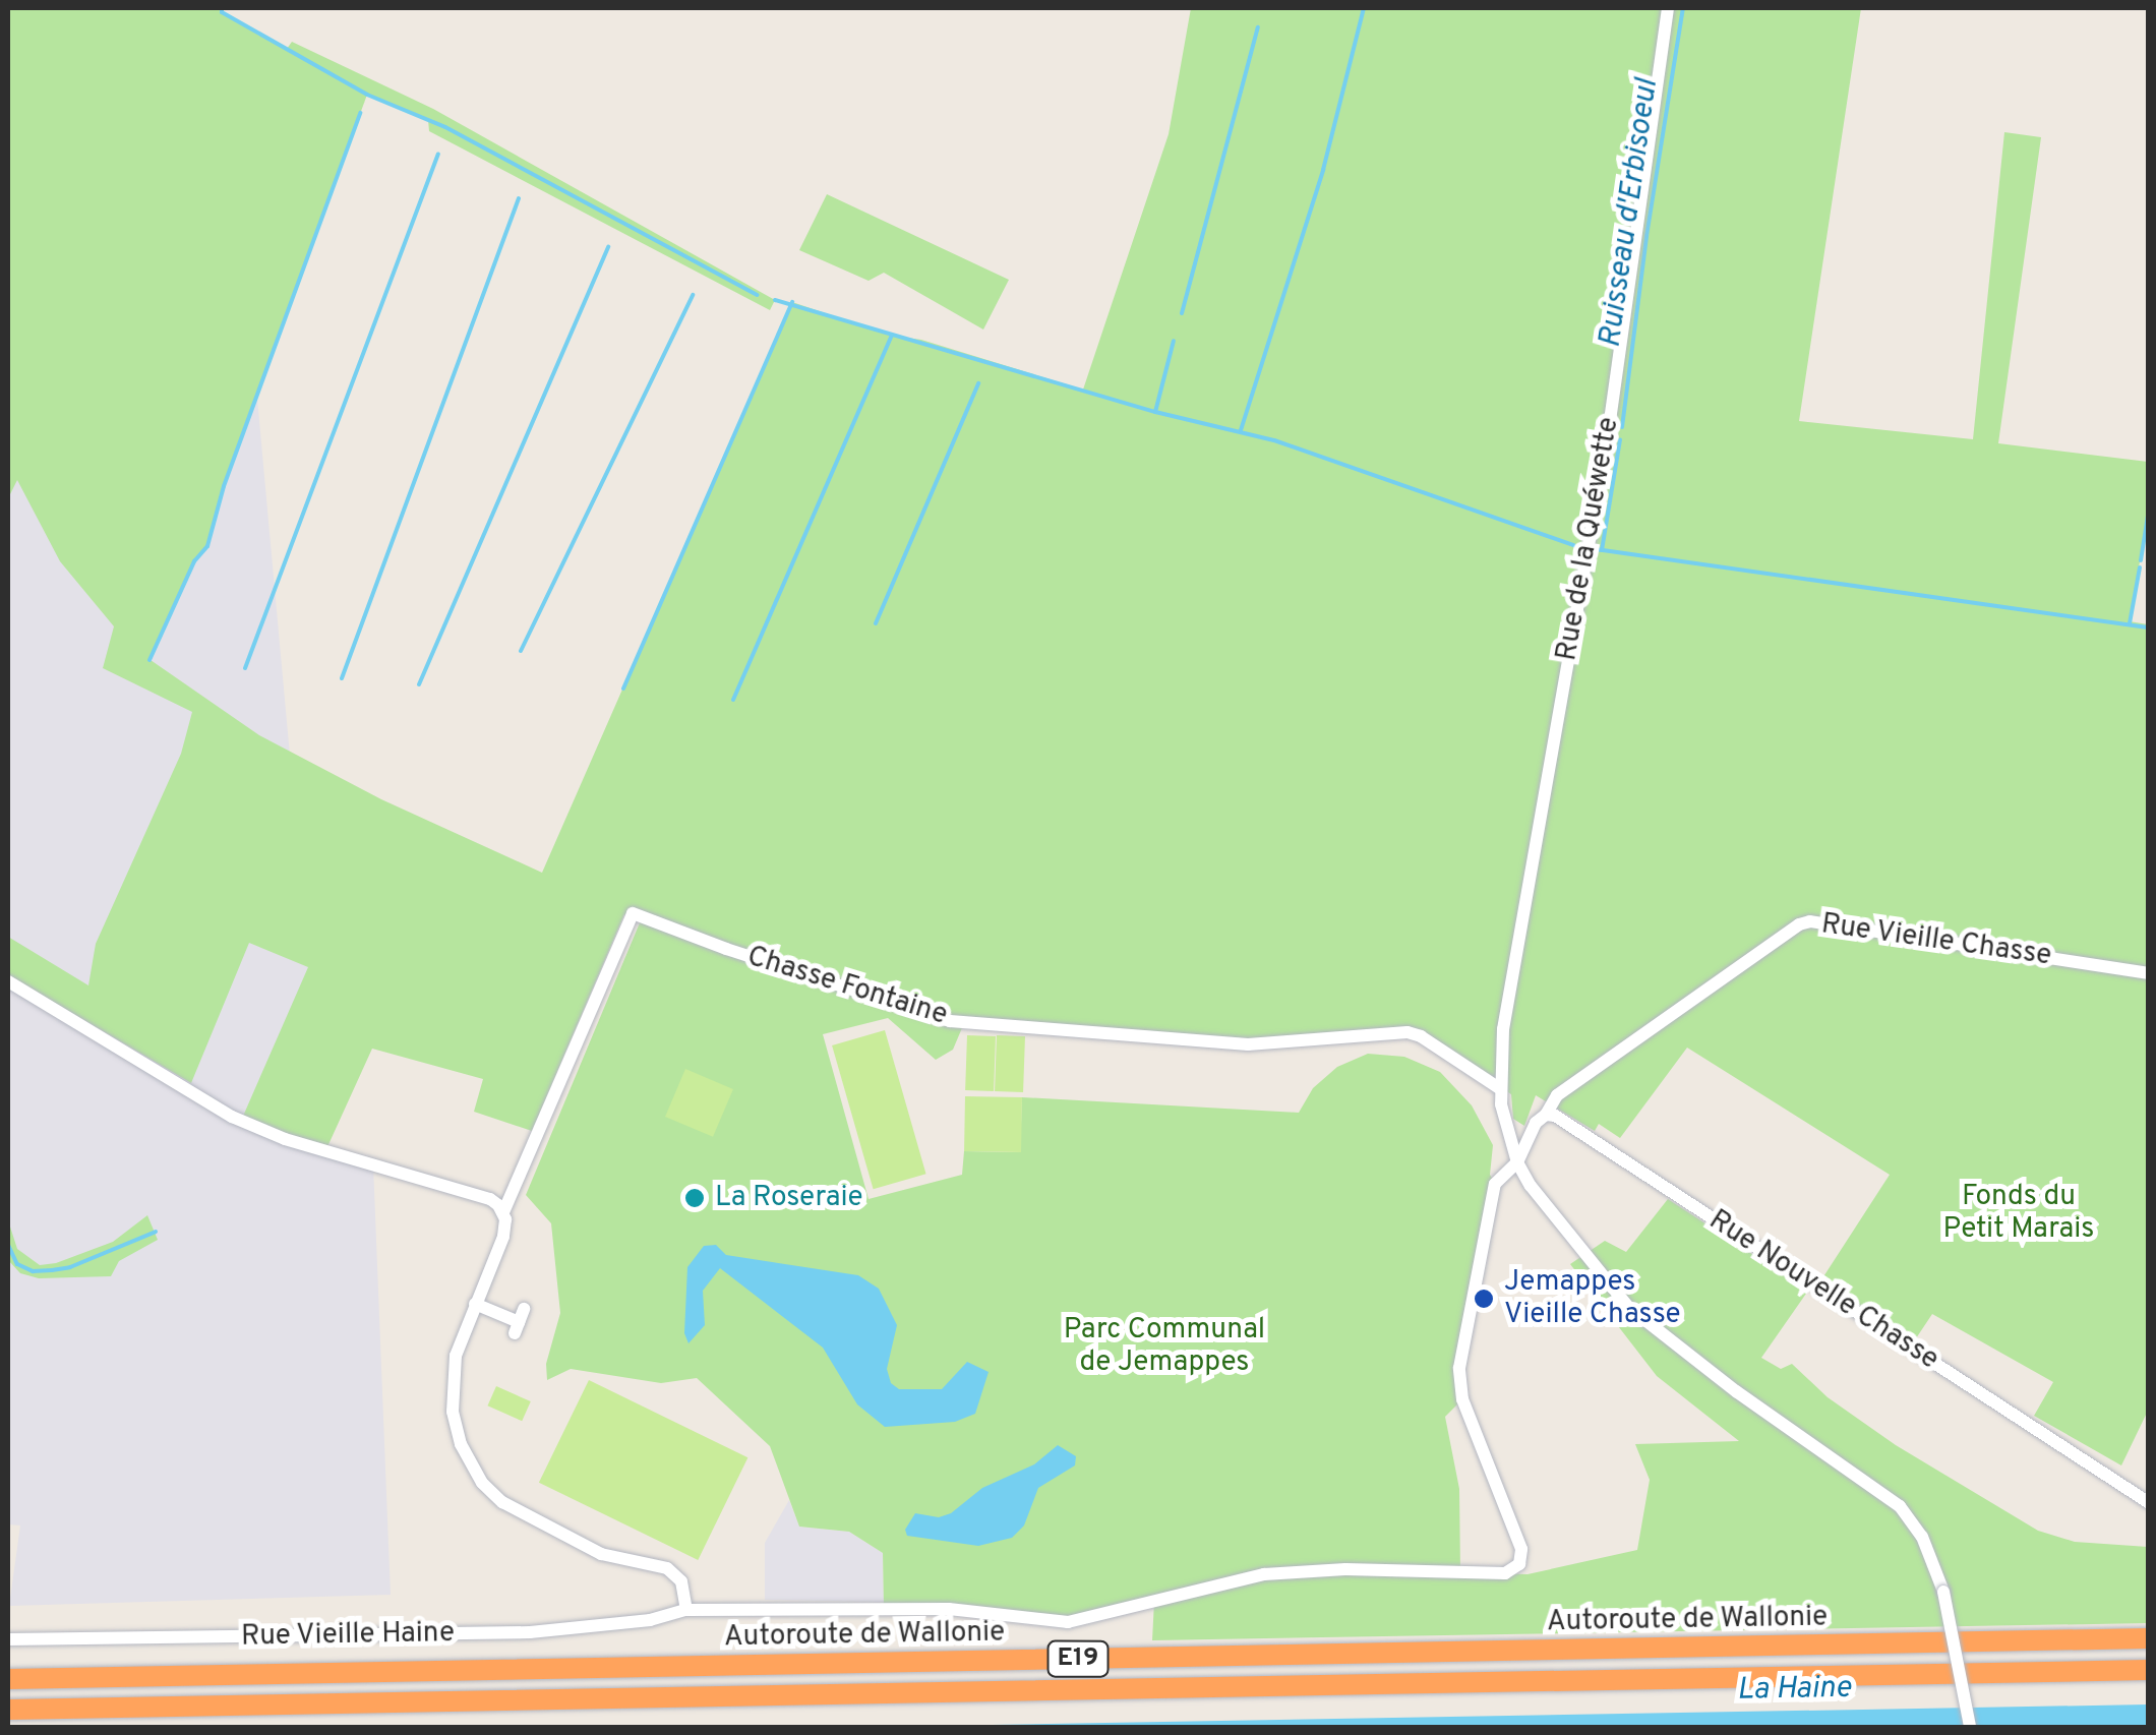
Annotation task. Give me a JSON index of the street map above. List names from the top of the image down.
{
  "streets": {
    "highway": ["Autoroute de Wallonie", "E19"],
    "street": [
      "Rue de la Quéwette",
      "Rue Vieille Chasse",
      "Chasse Fontaine",
      "Rue Nouvelle Chasse",
      "Rue Vieille Haine"
    ]
  },
  "crossings": [
    ["Rue de la Quéwette", "Chasse Fontaine"],
    ["Rue de la Quéwette", "Rue Vieille Haine"],
    ["Rue Vieille Chasse", "Rue Nouvelle Chasse"]
  ],
  "water": ["Ruisseau d'Erbisoeul", "La Haine"],
  "parks": ["Fonds du Petit Marais", "Parc Communal de Jemappes"],
  "places": ["La Roseraie", "Jemappes Vieille Chasse"]
}
